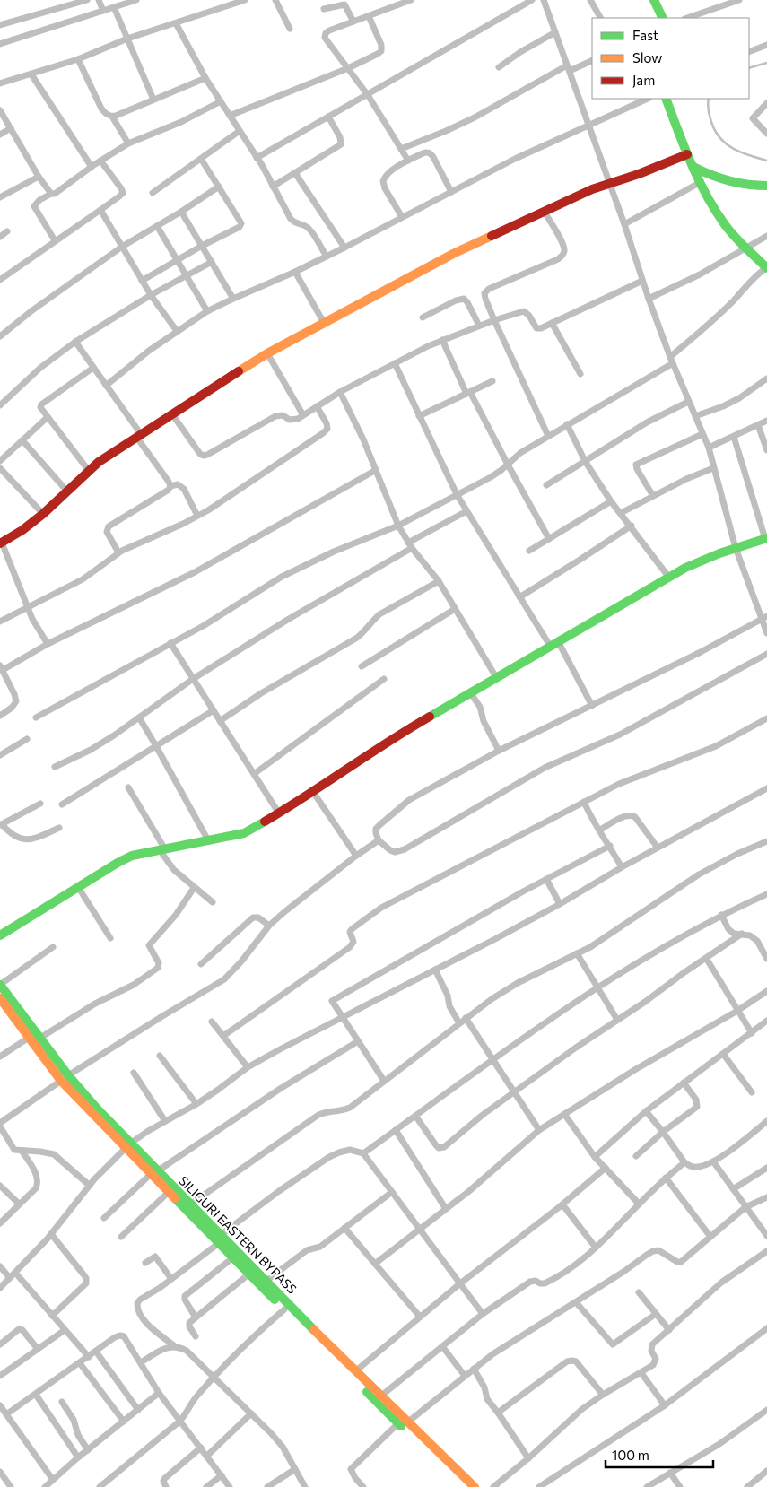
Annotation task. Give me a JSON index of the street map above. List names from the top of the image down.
{
  "streets": {
    "street": ["SILIGURI EASTERN BYPASS"]
  },
  "legend": ["Fast", "Slow", "Jam"],
  "scale_bar": "100 m"
}
